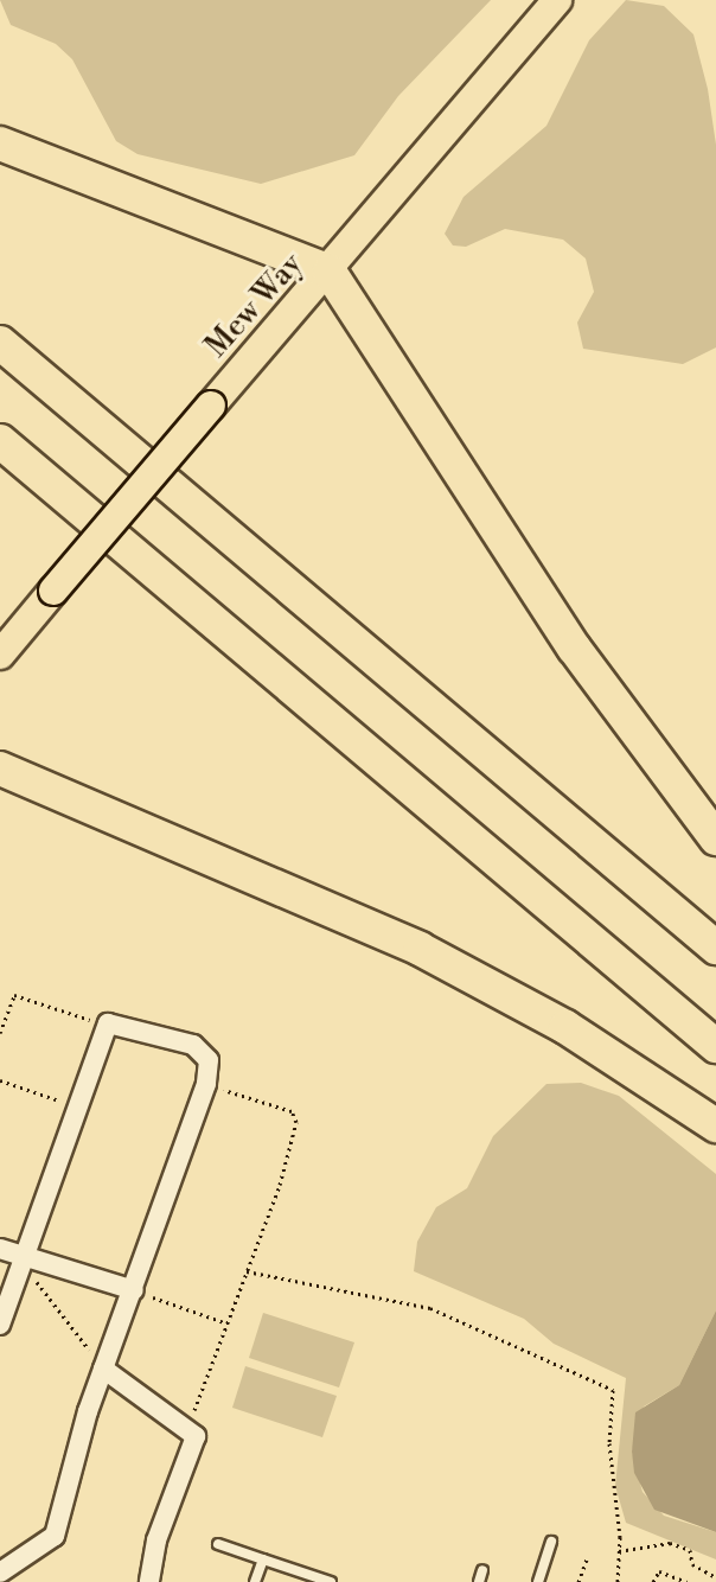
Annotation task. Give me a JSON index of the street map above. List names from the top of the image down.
{
  "streets": {
    "main road": ["Mew Way"]
  }
}
